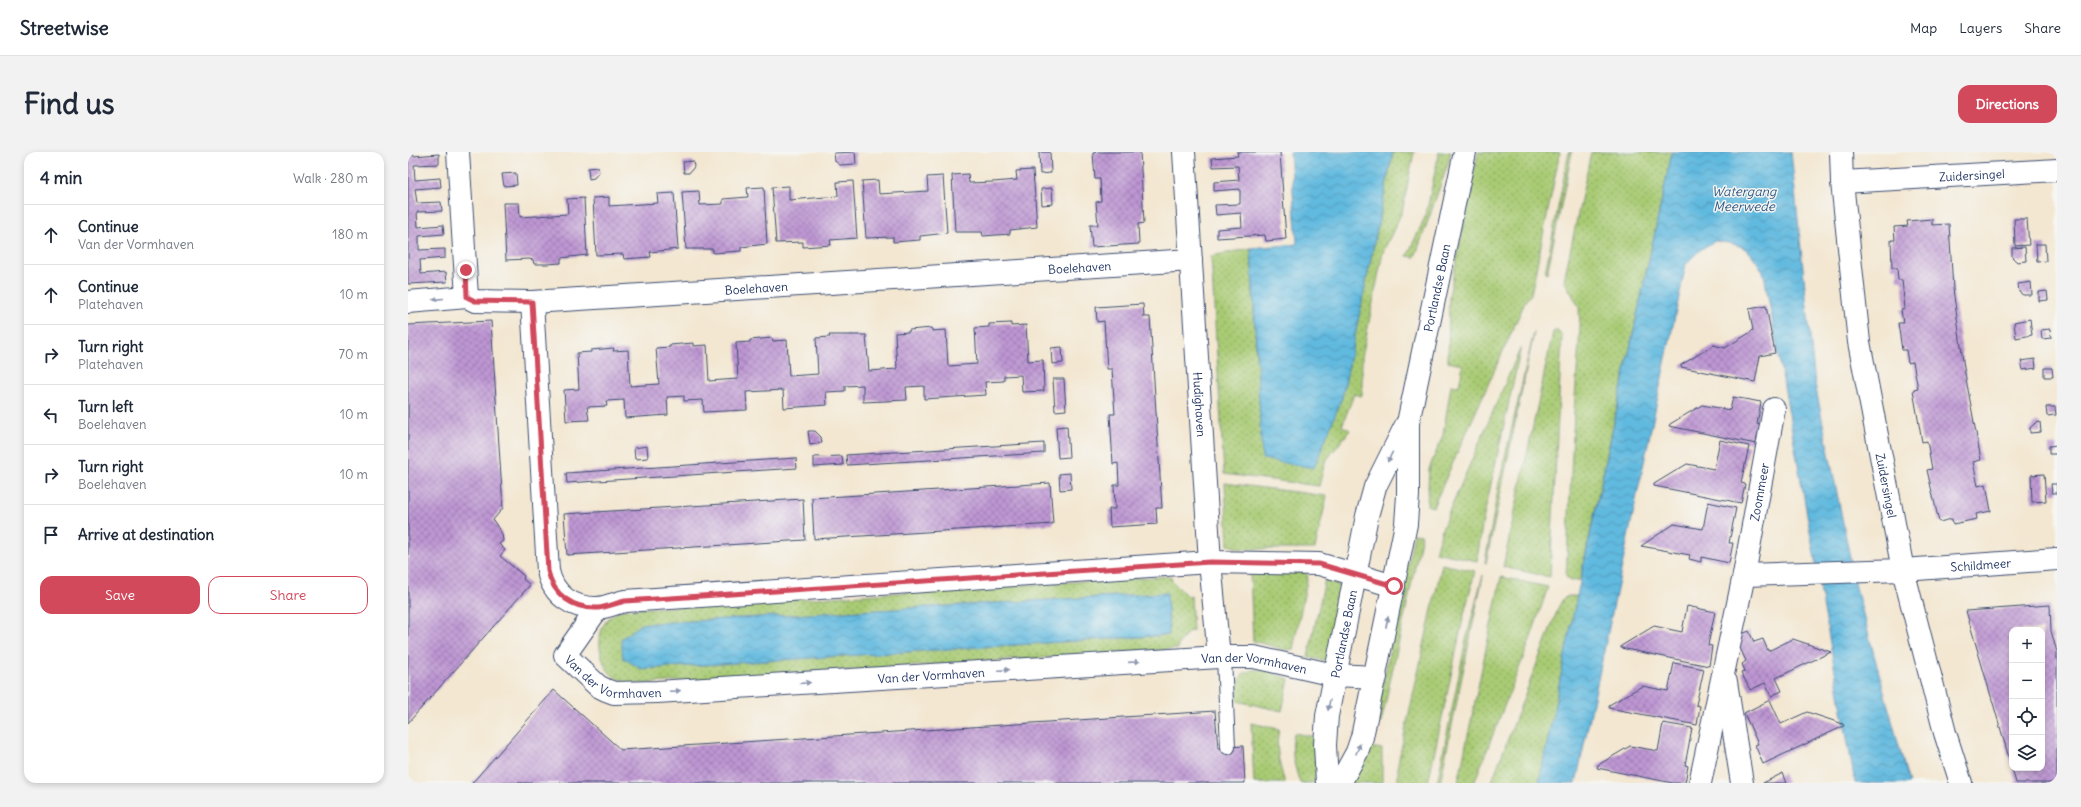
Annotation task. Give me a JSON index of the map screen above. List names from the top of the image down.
{
  "streets": {
    "street": [
      "Zuidersingel",
      "Boelehaven",
      "Portlandse Baan",
      "Hudighaven",
      "Zoommeer",
      "Schildmeer",
      "Van der Vormhaven"
    ]
  },
  "crossings": [
    ["Zuidersingel", "Schildmeer"],
    ["Boelehaven", "Hudighaven"],
    ["Portlandse Baan", "Van der Vormhaven"],
    ["Hudighaven", "Van der Vormhaven"]
  ],
  "water": ["Watergang Meerwede"],
  "page": {
    "header": "Streetwise",
    "nav": ["Map", "Layers", "Share"],
    "buttons": [
      "Directions",
      ["Save", "Share"]
    ],
    "title": "Find us",
    "heading": ["4 min", "Walk · 280 m"],
    "list": [
      ["Continue", "Van der Vormhaven", "180 m"],
      ["Continue", "Platehaven", "10 m"],
      ["Turn right", "Platehaven", "70 m"],
      ["Turn left", "Boelehaven", "10 m"],
      ["Turn right", "Boelehaven", "10 m"],
      "Arrive at destination"
    ],
    "map_buttons": ["+", "−"]
  }
}
